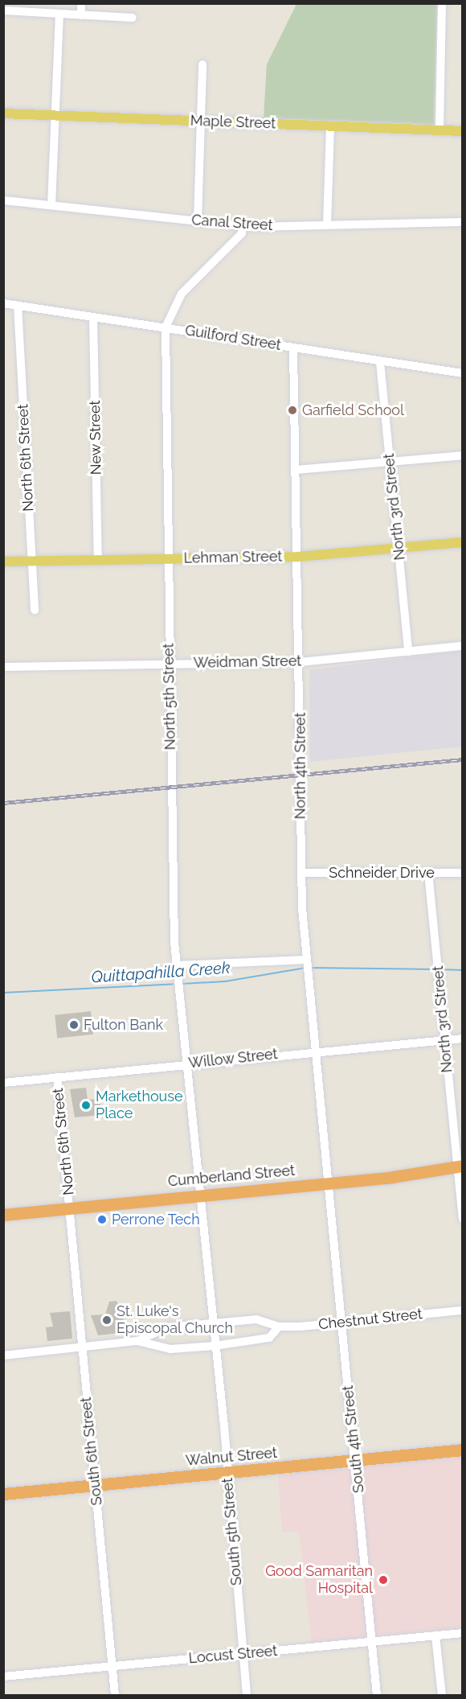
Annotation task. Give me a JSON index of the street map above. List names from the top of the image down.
{
  "streets": {
    "highway": ["Cumberland Street", "Walnut Street"],
    "main road": ["Maple Street", "Lehman Street"],
    "street": [
      "Canal Street",
      "Guilford Street",
      "New Street",
      "North 6th Street",
      "North 3rd Street",
      "Weidman Street",
      "North 5th Street",
      "North 4th Street",
      "Schneider Drive",
      "Willow Street",
      "Chestnut Street",
      "South 4th Street",
      "South 6th Street",
      "South 5th Street",
      "Locust Street"
    ]
  },
  "crossings": [
    ["Canal Street", "North 5th Street"],
    ["Guilford Street", "New Street"],
    ["Guilford Street", "North 6th Street"],
    ["Guilford Street", "North 3rd Street"],
    ["Guilford Street", "North 5th Street"],
    ["Guilford Street", "North 4th Street"],
    ["New Street", "Lehman Street"],
    ["North 6th Street", "Lehman Street"],
    ["North 6th Street", "Willow Street"],
    ["North 6th Street", "Cumberland Street"],
    ["North 6th Street", "South 6th Street"],
    ["North 3rd Street", "Lehman Street"],
    ["North 3rd Street", "Weidman Street"],
    ["North 3rd Street", "Schneider Drive"],
    ["North 3rd Street", "Willow Street"],
    ["North 3rd Street", "Cumberland Street"],
    ["Lehman Street", "North 5th Street"],
    ["Lehman Street", "North 4th Street"],
    ["Weidman Street", "North 5th Street"],
    ["Weidman Street", "North 4th Street"],
    ["North 5th Street", "Willow Street"],
    ["North 5th Street", "Cumberland Street"],
    ["North 5th Street", "South 5th Street"],
    ["North 4th Street", "Schneider Drive"],
    ["North 4th Street", "Willow Street"],
    ["North 4th Street", "Cumberland Street"],
    ["North 4th Street", "South 4th Street"],
    ["Cumberland Street", "South 4th Street"],
    ["Cumberland Street", "South 6th Street"],
    ["Cumberland Street", "South 5th Street"],
    ["Chestnut Street", "South 4th Street"],
    ["Chestnut Street", "South 6th Street"],
    ["Chestnut Street", "South 5th Street"],
    ["South 4th Street", "Walnut Street"],
    ["South 4th Street", "Locust Street"],
    ["South 6th Street", "Walnut Street"],
    ["South 6th Street", "Locust Street"],
    ["Walnut Street", "South 5th Street"],
    ["South 5th Street", "Locust Street"]
  ],
  "water": ["Quittapahilla Creek"],
  "places": [
    "Garfield School",
    "Fulton Bank",
    "Markethouse Place",
    "Perrone Tech",
    "St. Luke's Episcopal Church",
    "Good Samaritan Hospital"
  ]
}
